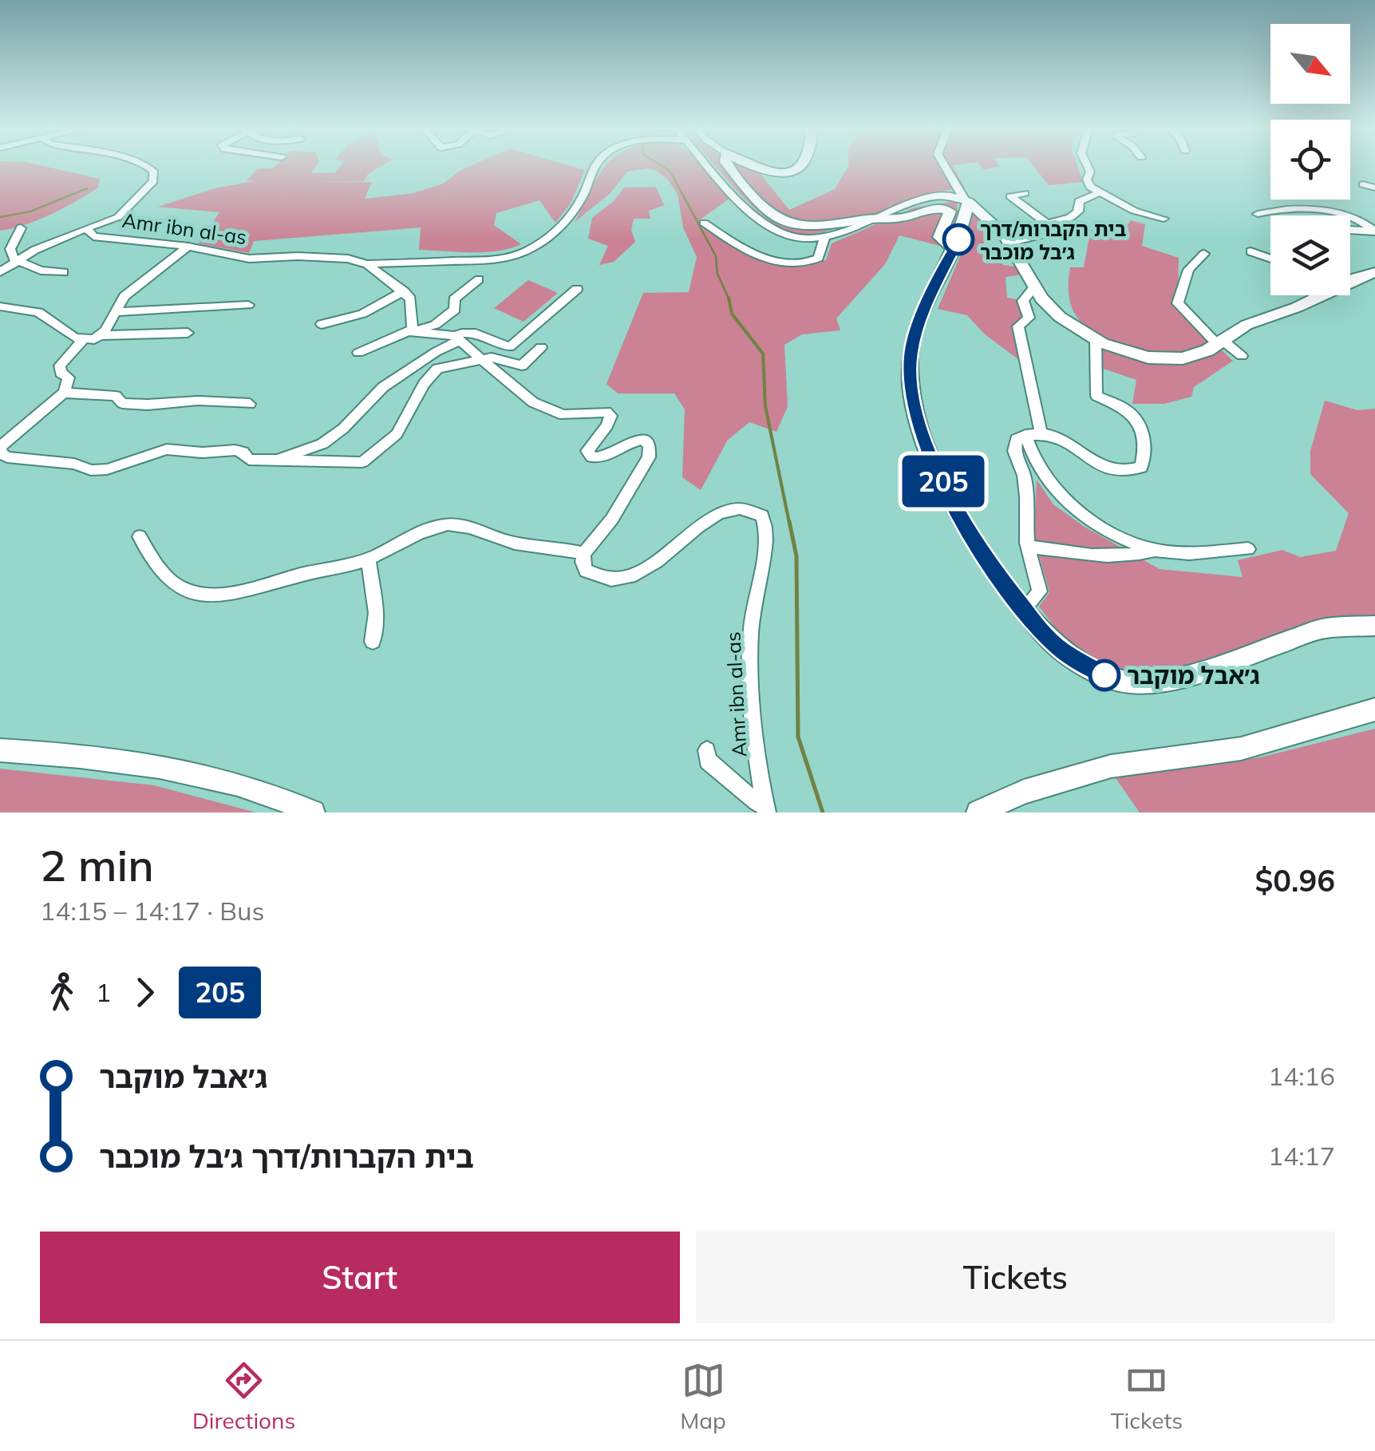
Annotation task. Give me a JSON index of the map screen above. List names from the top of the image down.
{
  "streets": {
    "street": ["Amr ibn al-as"]
  },
  "places": ["בית הקברות/דרך ג׳בל מוכבר", "ג׳אבל מוקבר"],
  "lines": ["bus line 205"],
  "north": "bottom right",
  "page": {
    "on_map": "205",
    "heading": ["2 min", "14:15 – 14:17 · Bus", "$0.96"],
    "legs": ["1", "205"],
    "list": [
      {
        "name": "ג׳אבל מוקבר",
        "value": "14:16"
      },
      {
        "name": "בית הקברות/דרך ג׳בל מוכבר",
        "value": "14:17"
      }
    ],
    "buttons": ["Start", "Tickets"],
    "tabs": ["Directions", "Map", "Tickets"]
  }
}
